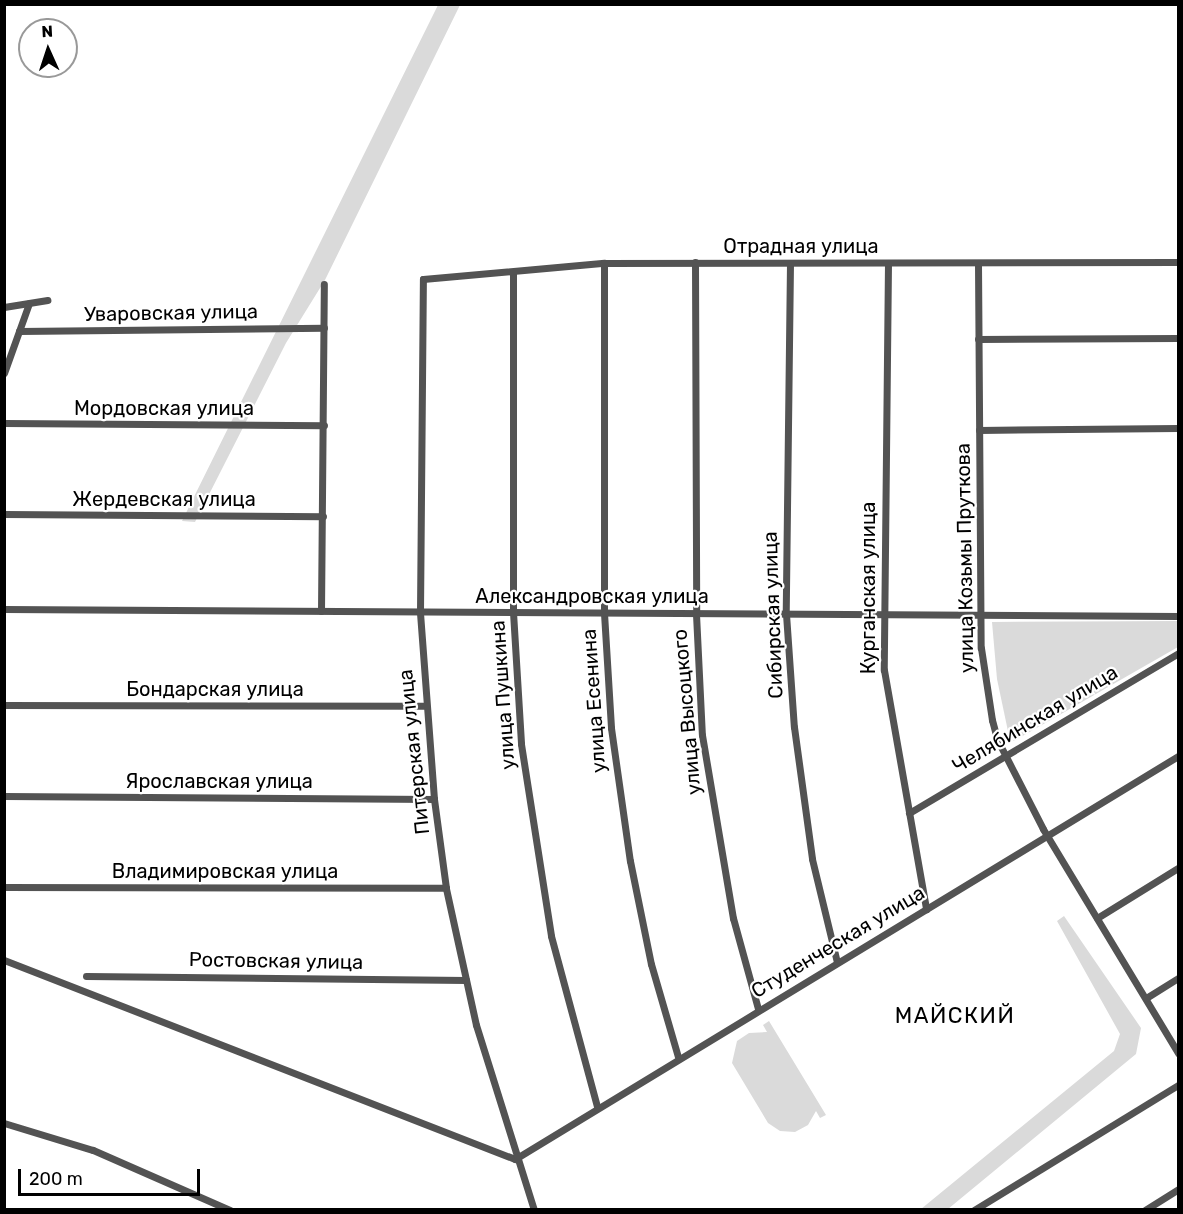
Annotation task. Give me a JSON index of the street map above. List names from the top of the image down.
{
  "streets": {
    "street": [
      "Отрадная улица",
      "Уваровская улица",
      "Мордовская улица",
      "Жердевская улица",
      "улица Козьмы Пруткова",
      "Курганская улица",
      "Александровская улица",
      "Сибирская улица",
      "Бондарская улица",
      "улица Пушкина",
      "улица Есенина",
      "улица Высоцкого",
      "Челябинская улица",
      "Питерская улица",
      "Ярославская улица",
      "Владимировская улица",
      "Студенческая улица",
      "Ростовская улица"
    ]
  },
  "crossings": [
    ["Отрадная улица", "улица Козьмы Пруткова"],
    ["Отрадная улица", "Курганская улица"],
    ["Отрадная улица", "Сибирская улица"],
    ["Отрадная улица", "улица Пушкина"],
    ["Отрадная улица", "улица Есенина"],
    ["Отрадная улица", "улица Высоцкого"],
    ["Отрадная улица", "Питерская улица"],
    ["улица Козьмы Пруткова", "Александровская улица"],
    ["улица Козьмы Пруткова", "Челябинская улица"],
    ["улица Козьмы Пруткова", "Студенческая улица"],
    ["Курганская улица", "Александровская улица"],
    ["Курганская улица", "Челябинская улица"],
    ["Курганская улица", "Студенческая улица"],
    ["Александровская улица", "Сибирская улица"],
    ["Александровская улица", "улица Пушкина"],
    ["Александровская улица", "улица Есенина"],
    ["Александровская улица", "улица Высоцкого"],
    ["Александровская улица", "Питерская улица"],
    ["Сибирская улица", "Студенческая улица"],
    ["Бондарская улица", "Питерская улица"],
    ["улица Пушкина", "Студенческая улица"],
    ["улица Есенина", "Студенческая улица"],
    ["улица Высоцкого", "Студенческая улица"],
    ["Питерская улица", "Ярославская улица"],
    ["Питерская улица", "Владимировская улица"],
    ["Питерская улица", "Студенческая улица"],
    ["Питерская улица", "Ростовская улица"]
  ],
  "districts": ["МАЙСКИЙ"],
  "scale_bar": "200 m",
  "north": "top"
}
